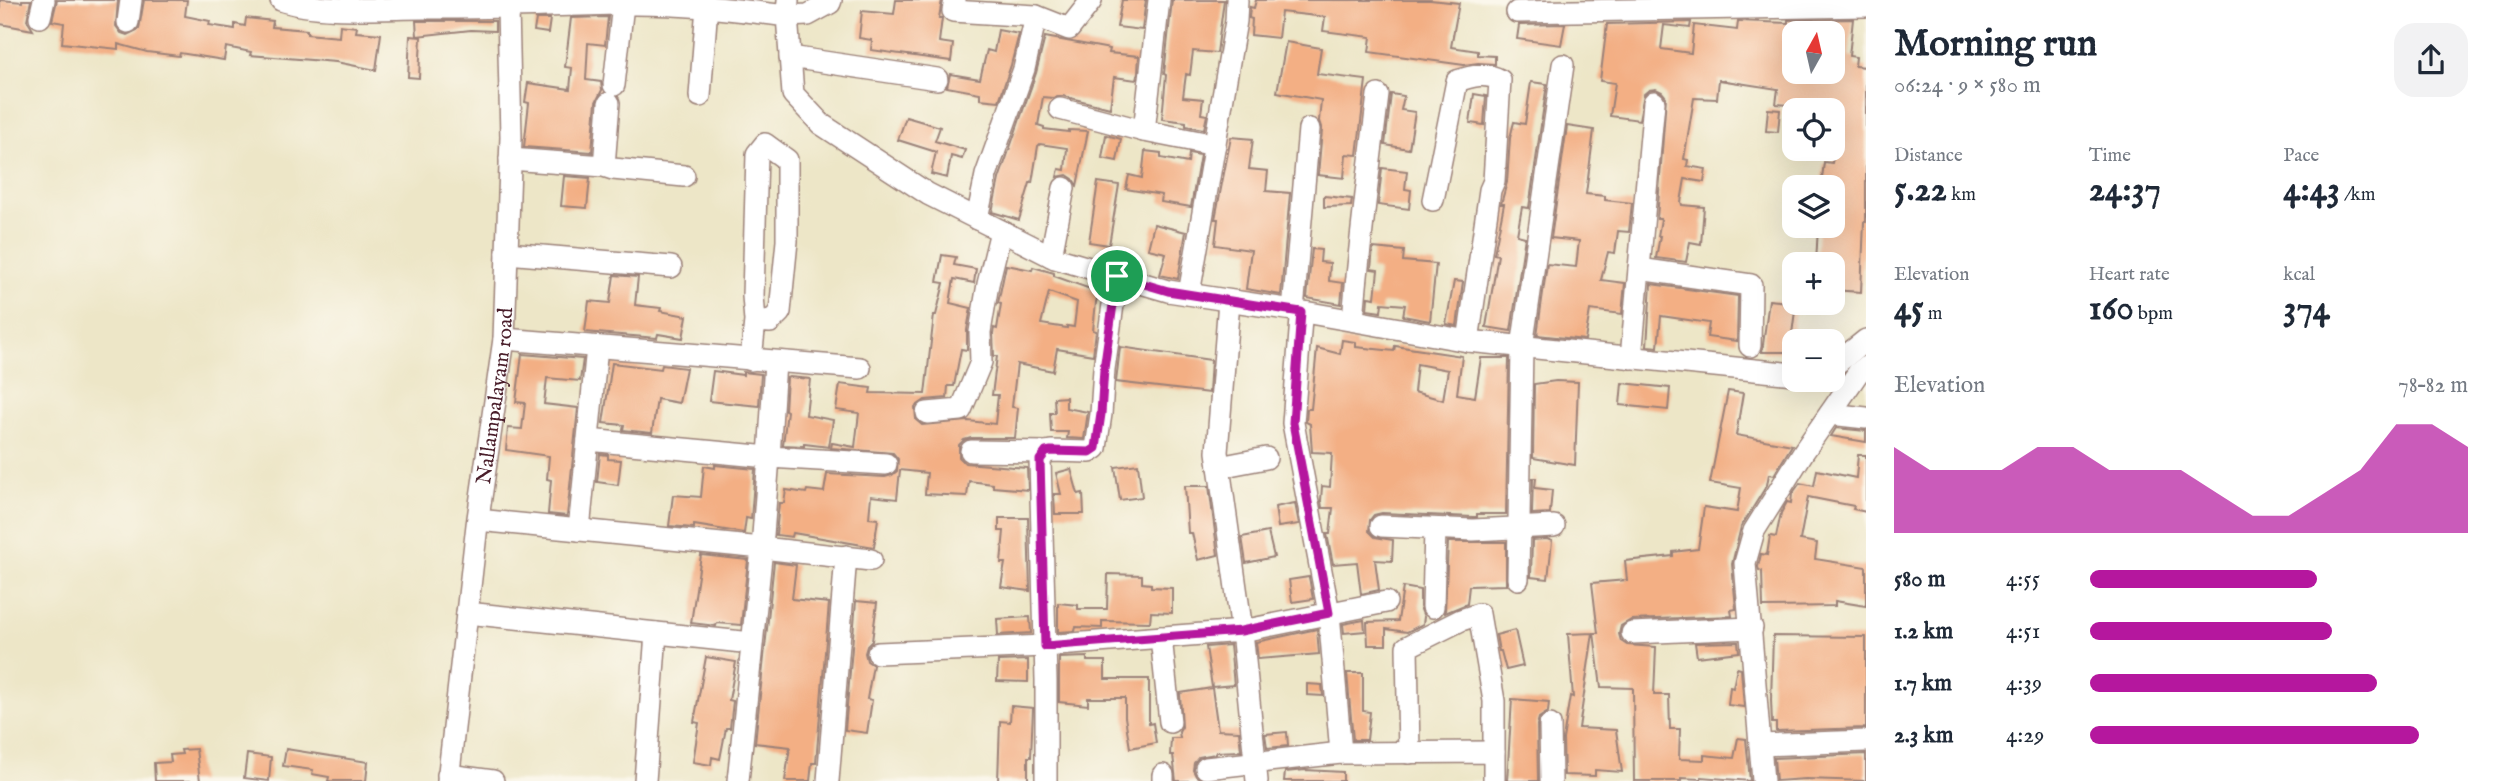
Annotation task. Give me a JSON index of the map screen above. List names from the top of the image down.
{
  "streets": {
    "street": ["Nallampalayam road"]
  },
  "north": "top",
  "page": {
    "heading": ["Morning run", "06:24 · 9 × 580 m"],
    "map_buttons": ["+", "−"],
    "stats": [
      ["Distance", "5.22 km"],
      ["Time", "24:37"],
      ["Pace", "4:43 /km"],
      ["Elevation", "45 m"],
      ["Heart rate", "160 bpm"],
      ["kcal", "374"]
    ],
    "chart": ["Elevation", "78–82 m"],
    "list": [
      {
        "name": "580 m",
        "note": "4:55"
      },
      {
        "name": "1.2 km",
        "note": "4:51"
      },
      {
        "name": "1.7 km",
        "note": "4:39"
      },
      {
        "name": "2.3 km",
        "note": "4:29"
      }
    ]
  }
}
